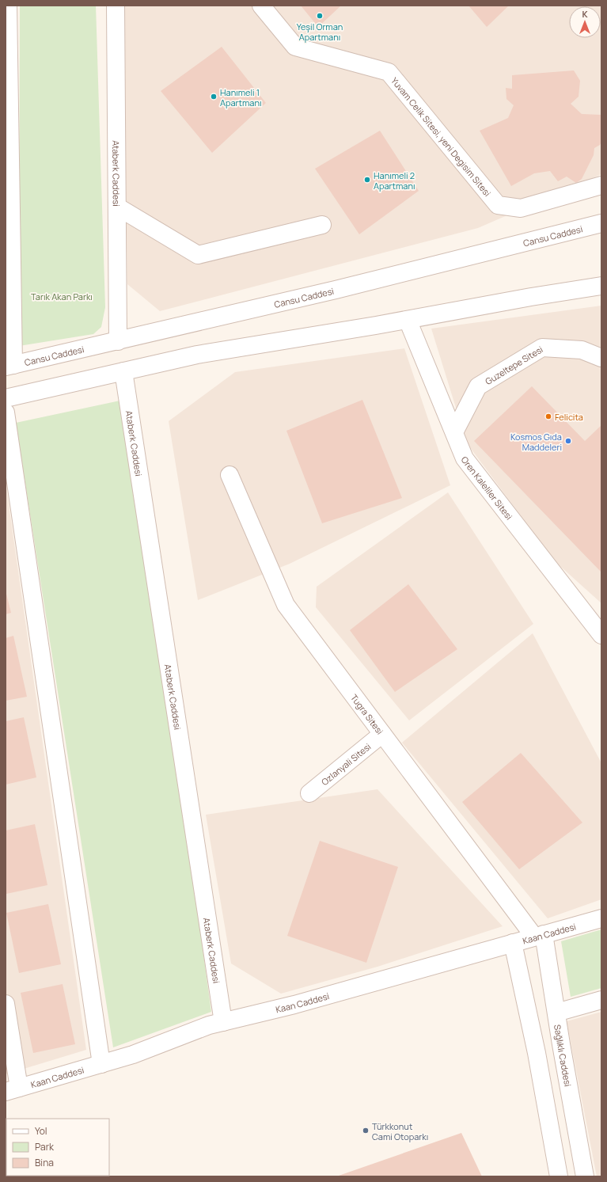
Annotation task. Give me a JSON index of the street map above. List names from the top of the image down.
{
  "streets": {
    "street": [
      "Yuvam Celik Sitesi, yeni Degisim Sitesi",
      "Ataberk Caddesi",
      "Cansu Caddesi",
      "Guzeltepe Sitesi",
      "Oren Kaleliler Sitesi",
      "Tugra Sitesi",
      "Ozlanyali Sitesi",
      "Kaan Caddesi",
      "Sağlıklı Caddesi"
    ]
  },
  "crossings": [
    ["Ataberk Caddesi", "Cansu Caddesi"],
    ["Ataberk Caddesi", "Kaan Caddesi"],
    ["Guzeltepe Sitesi", "Oren Kaleliler Sitesi"],
    ["Tugra Sitesi", "Ozlanyali Sitesi"],
    ["Tugra Sitesi", "Kaan Caddesi"],
    ["Tugra Sitesi", "Sağlıklı Caddesi"],
    ["Kaan Caddesi", "Sağlıklı Caddesi"]
  ],
  "parks": ["Tarık Akan Parkı"],
  "places": [
    "Yeşil Orman Apartmanı",
    "Hanımeli 1 Apartmanı",
    "Hanımeli 2 Apartmanı",
    "Felicita",
    "Kosmos Gıda Maddeleri",
    "Türkkonut Cami Otoparkı"
  ],
  "legend": ["Yol", "Park", "Bina"],
  "north": "top"
}
